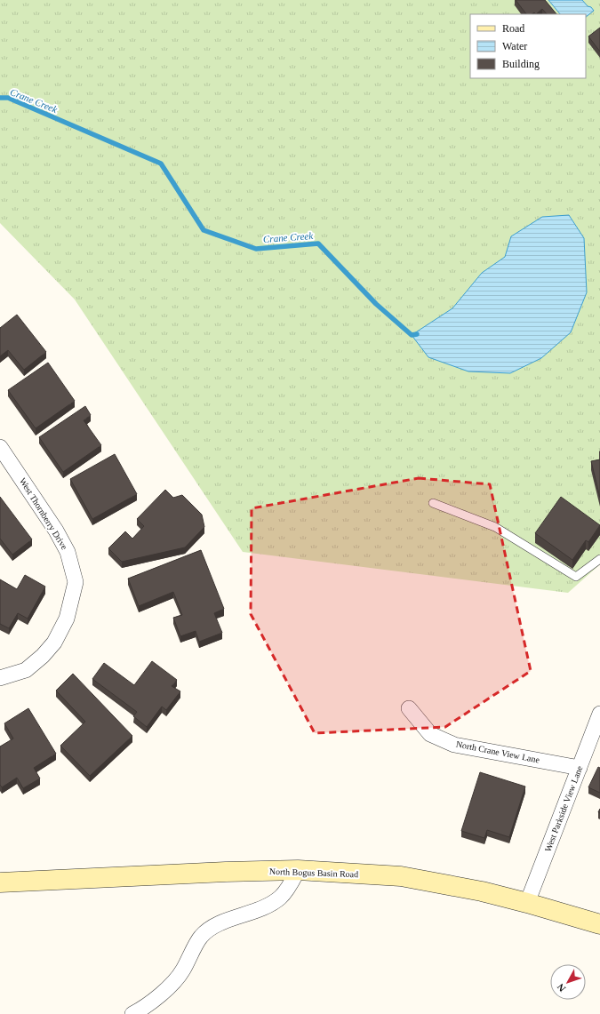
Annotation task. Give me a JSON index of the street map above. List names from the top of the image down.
{
  "streets": {
    "street": [
      "West Thornberry Drive",
      "North Crane View Lane",
      "West Parkside View Lane",
      "North Bogus Basin Road"
    ]
  },
  "crossings": [
    ["North Crane View Lane", "West Parkside View Lane"],
    ["West Parkside View Lane", "North Bogus Basin Road"]
  ],
  "water": ["Crane Creek"],
  "legend": ["Road", "Water", "Building"],
  "north": "bottom left"
}
